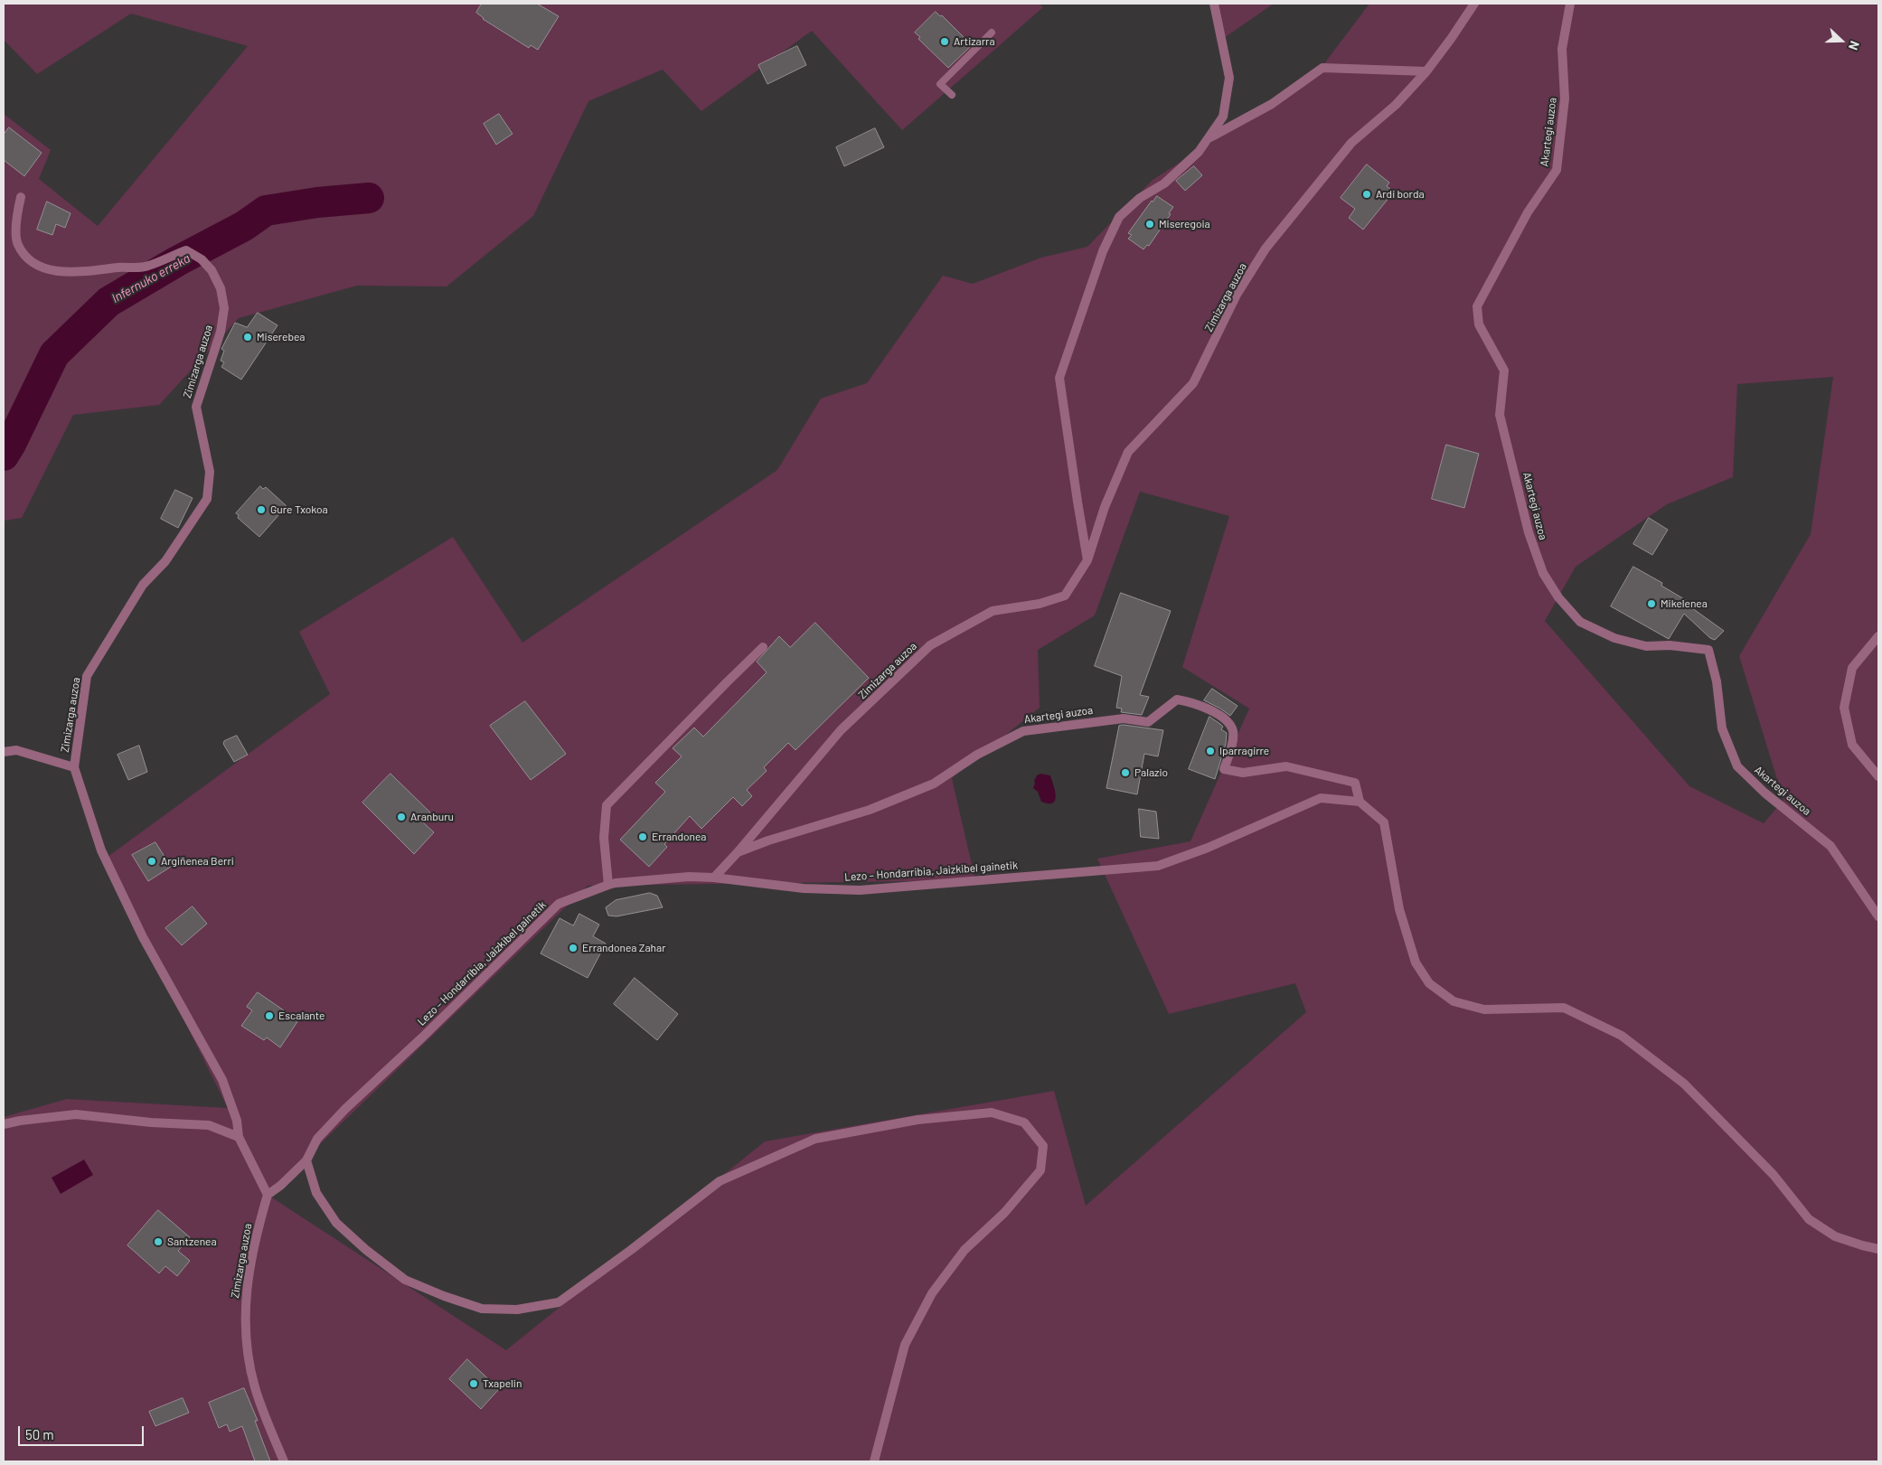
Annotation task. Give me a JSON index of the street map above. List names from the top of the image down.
{
  "streets": {
    "street": ["Akartegi auzoa", "Zimizarga auzoa", "Lezo – Hondarribia, Jaizkibel gainetik"]
  },
  "crossings": [
    ["Akartegi auzoa", "Zimizarga auzoa"],
    ["Akartegi auzoa", "Lezo – Hondarribia, Jaizkibel gainetik"]
  ],
  "water": ["Infernuko erreka"],
  "places": [
    "Artizarra",
    "Ardi borda",
    "Miseregoia",
    "Miserebea",
    "Gure Txokoa",
    "Mikelenea",
    "Iparragirre",
    "Palazio",
    "Aranburu",
    "Errandonea",
    "Argiñenea Berri",
    "Errandonea Zahar",
    "Escalante",
    "Santzenea",
    "Txapelin"
  ],
  "scale_bar": "50 m",
  "north": "right"
}
